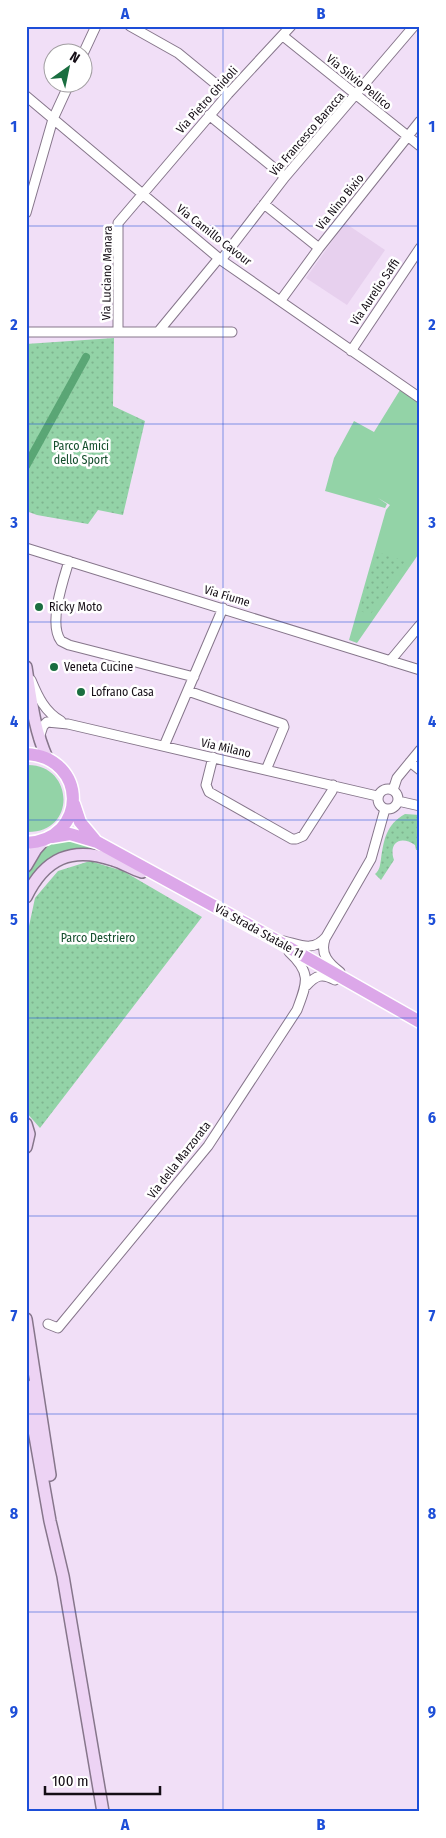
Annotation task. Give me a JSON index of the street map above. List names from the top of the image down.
{
  "streets": {
    "main road": ["Via Strada Statale 11"],
    "street": [
      "Via Silvio Pellico",
      "Via Pietro Ghidoli",
      "Via Francesco Baracca",
      "Via Nino Bixio",
      "Via Camillo Cavour",
      "Via Luciano Manara",
      "Via Aurelio Saffi",
      "Via Fiume",
      "Via Milano",
      "Via della Marzorata"
    ]
  },
  "crossings": [
    ["Via Silvio Pellico", "Via Pietro Ghidoli"],
    ["Via Silvio Pellico", "Via Francesco Baracca"],
    ["Via Silvio Pellico", "Via Nino Bixio"],
    ["Via Pietro Ghidoli", "Via Camillo Cavour"],
    ["Via Pietro Ghidoli", "Via Luciano Manara"],
    ["Via Francesco Baracca", "Via Camillo Cavour"],
    ["Via Nino Bixio", "Via Camillo Cavour"],
    ["Via Camillo Cavour", "Via Luciano Manara"],
    ["Via Camillo Cavour", "Via Aurelio Saffi"]
  ],
  "parks": ["Parco Amici dello Sport", "Parco Destriero"],
  "places": ["Ricky Moto", "Veneta Cucine", "Lofrano Casa"],
  "scale_bar": "100 m",
  "north": "top right",
  "grid": {
    "columns": ["A", "B"],
    "rows": [
      "1",
      "2",
      "3",
      "4",
      "5",
      "6",
      "7",
      "8",
      "9"
    ]
  }
}
